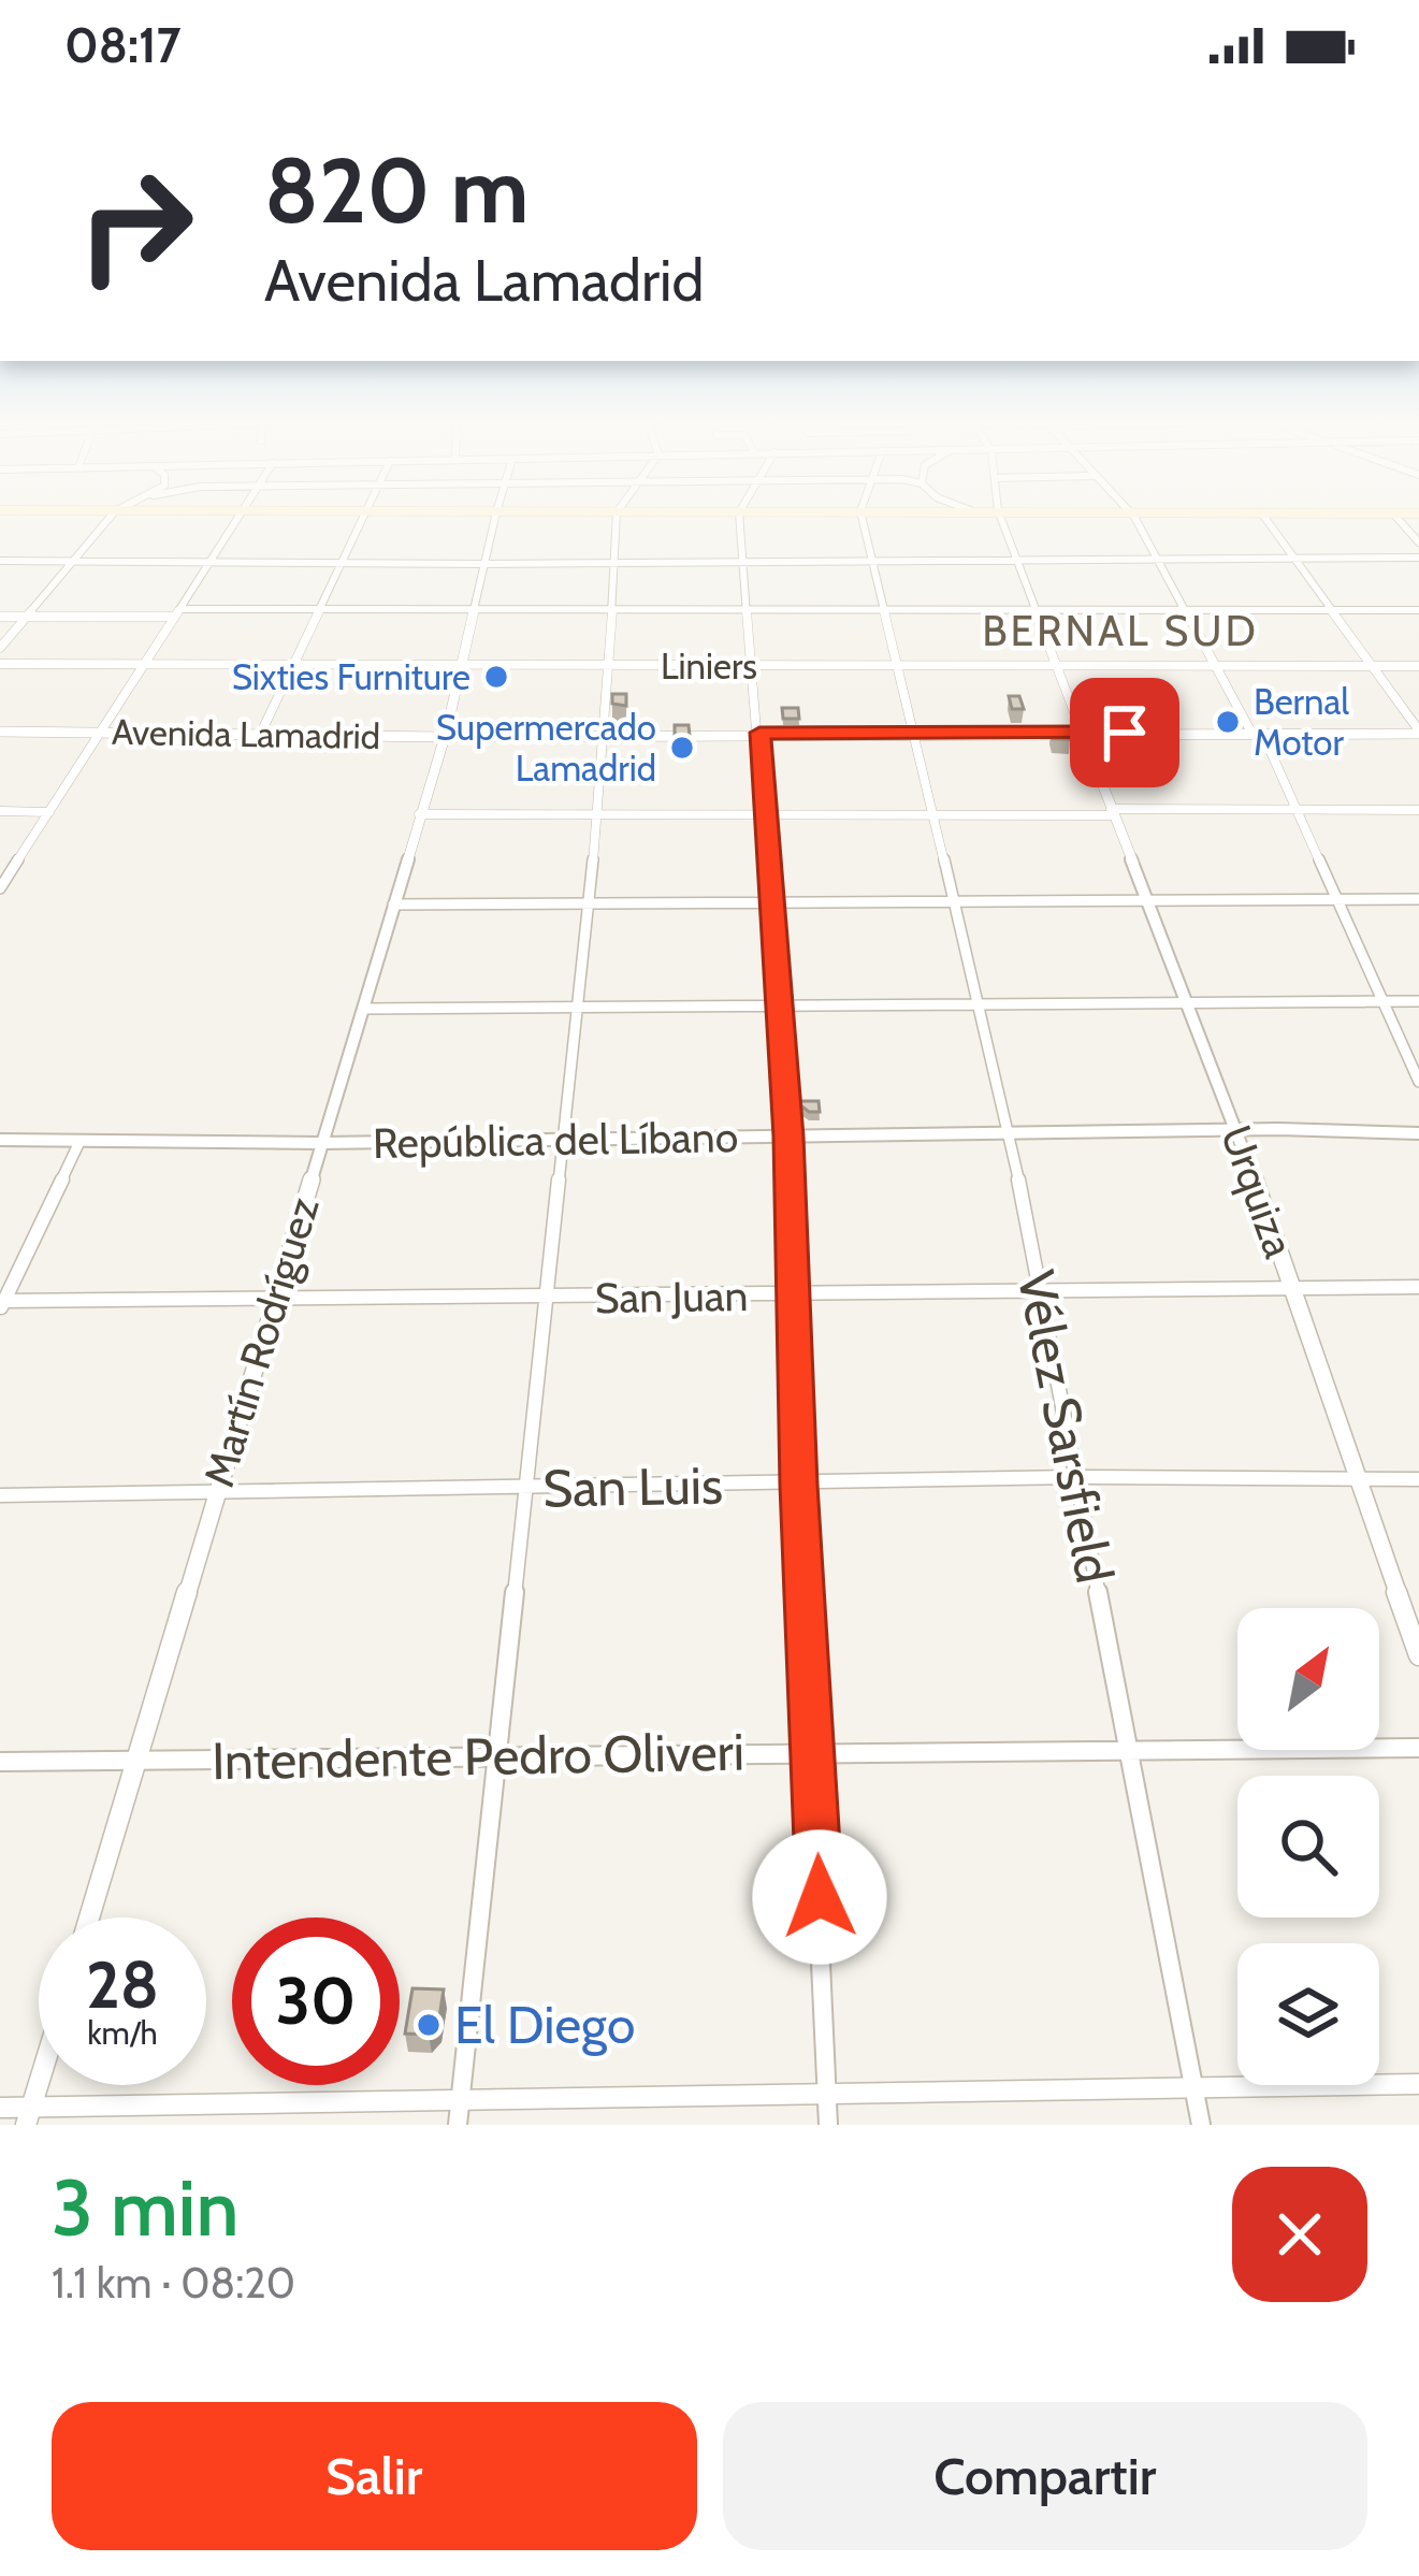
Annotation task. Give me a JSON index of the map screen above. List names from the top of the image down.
{
  "streets": {
    "street": [
      "Liniers",
      "Avenida Lamadrid",
      "República del Líbano",
      "Urquiza",
      "San Juan",
      "Martín Rodríguez",
      "Vélez Sarsfield",
      "San Luis",
      "Intendente Pedro Oliveri"
    ]
  },
  "crossings": [
    ["Liniers", "Martín Rodríguez"],
    ["Liniers", "Vélez Sarsfield"],
    ["Avenida Lamadrid", "Urquiza"],
    ["Avenida Lamadrid", "Martín Rodríguez"],
    ["Avenida Lamadrid", "Vélez Sarsfield"],
    ["República del Líbano", "Urquiza"],
    ["República del Líbano", "Martín Rodríguez"],
    ["República del Líbano", "Vélez Sarsfield"],
    ["Urquiza", "San Juan"],
    ["Urquiza", "San Luis"],
    ["San Juan", "Martín Rodríguez"],
    ["San Juan", "Vélez Sarsfield"],
    ["Martín Rodríguez", "San Luis"],
    ["Martín Rodríguez", "Intendente Pedro Oliveri"],
    ["Vélez Sarsfield", "San Luis"],
    ["Vélez Sarsfield", "Intendente Pedro Oliveri"]
  ],
  "districts": ["BERNAL SUD"],
  "places": [
    "Sixties Furniture",
    "Bernal Motor",
    "Supermercado Lamadrid",
    "El Diego"
  ],
  "north": "top right",
  "page": {
    "status": "08:17",
    "turn": ["820 m", "Avenida Lamadrid"],
    "speed": "28 km/h",
    "limit": "30",
    "heading": ["3 min", "1.1 km · 08:20"],
    "buttons": ["Salir", "Compartir"]
  }
}
